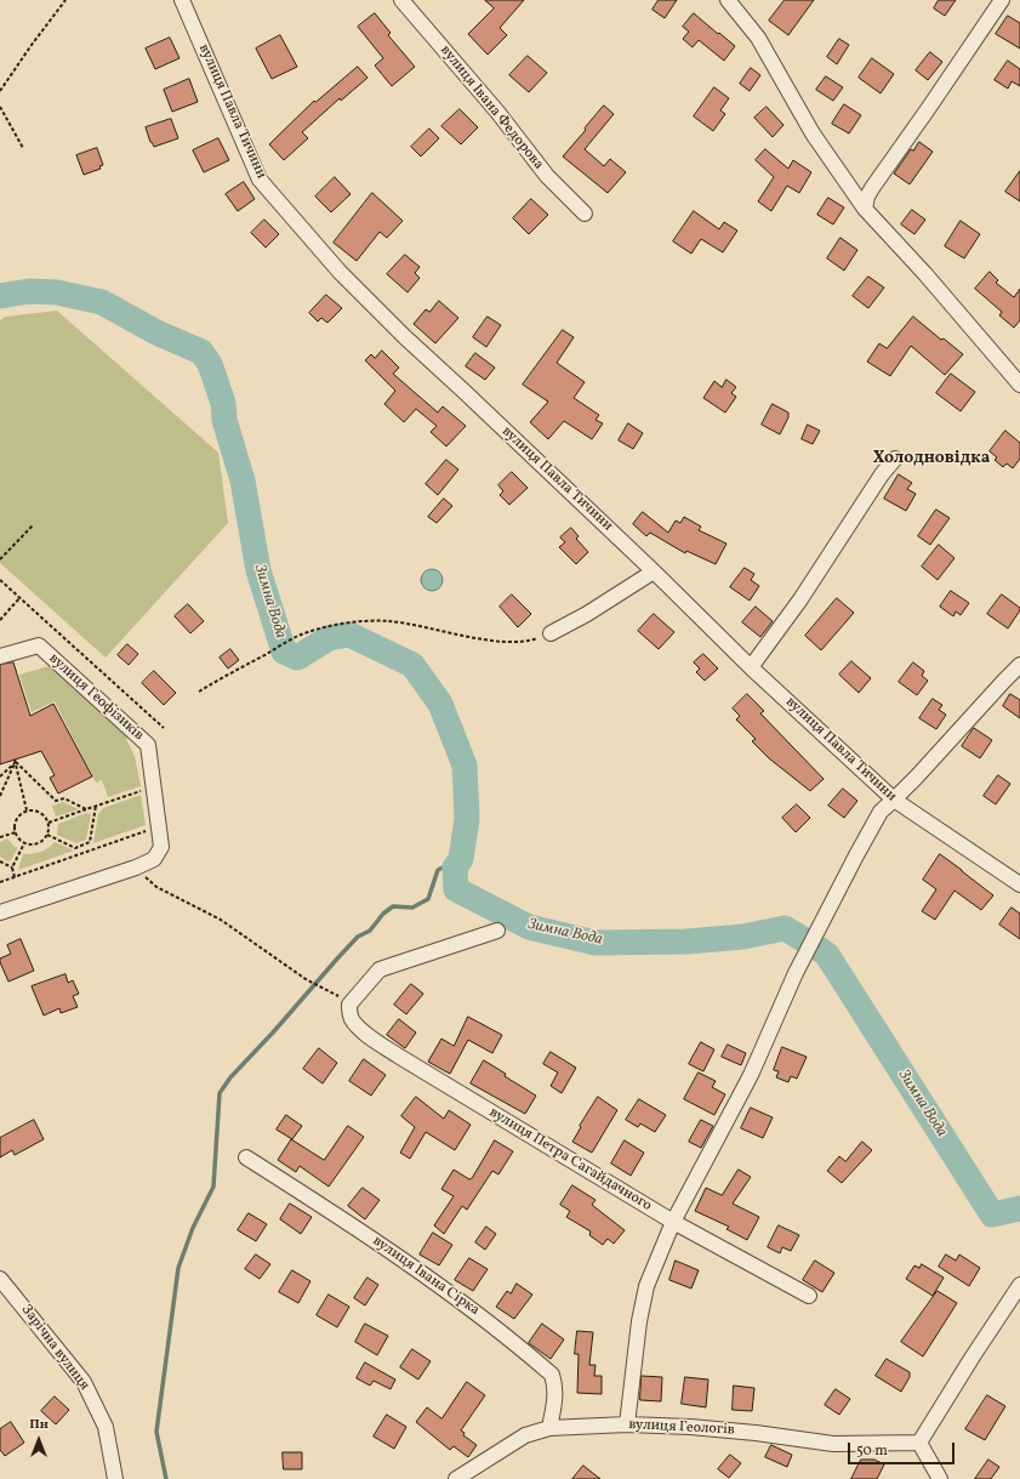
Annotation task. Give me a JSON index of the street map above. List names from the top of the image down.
{
  "streets": {
    "street": [
      "вулиця Івана Федорова",
      "вулиця Павла Тичини",
      "вулиця Геофізиків",
      "вулиця Петра Сагайдачного",
      "вулиця Івана Сірка",
      "Зарічна вулиця",
      "вулиця Геологів"
    ]
  },
  "crossings": [
    ["вулиця Івана Сірка", "вулиця Геологів"]
  ],
  "districts": ["Холодновідка"],
  "water": ["Зимна Вода"],
  "scale_bar": "50 m",
  "north": "top"
}
